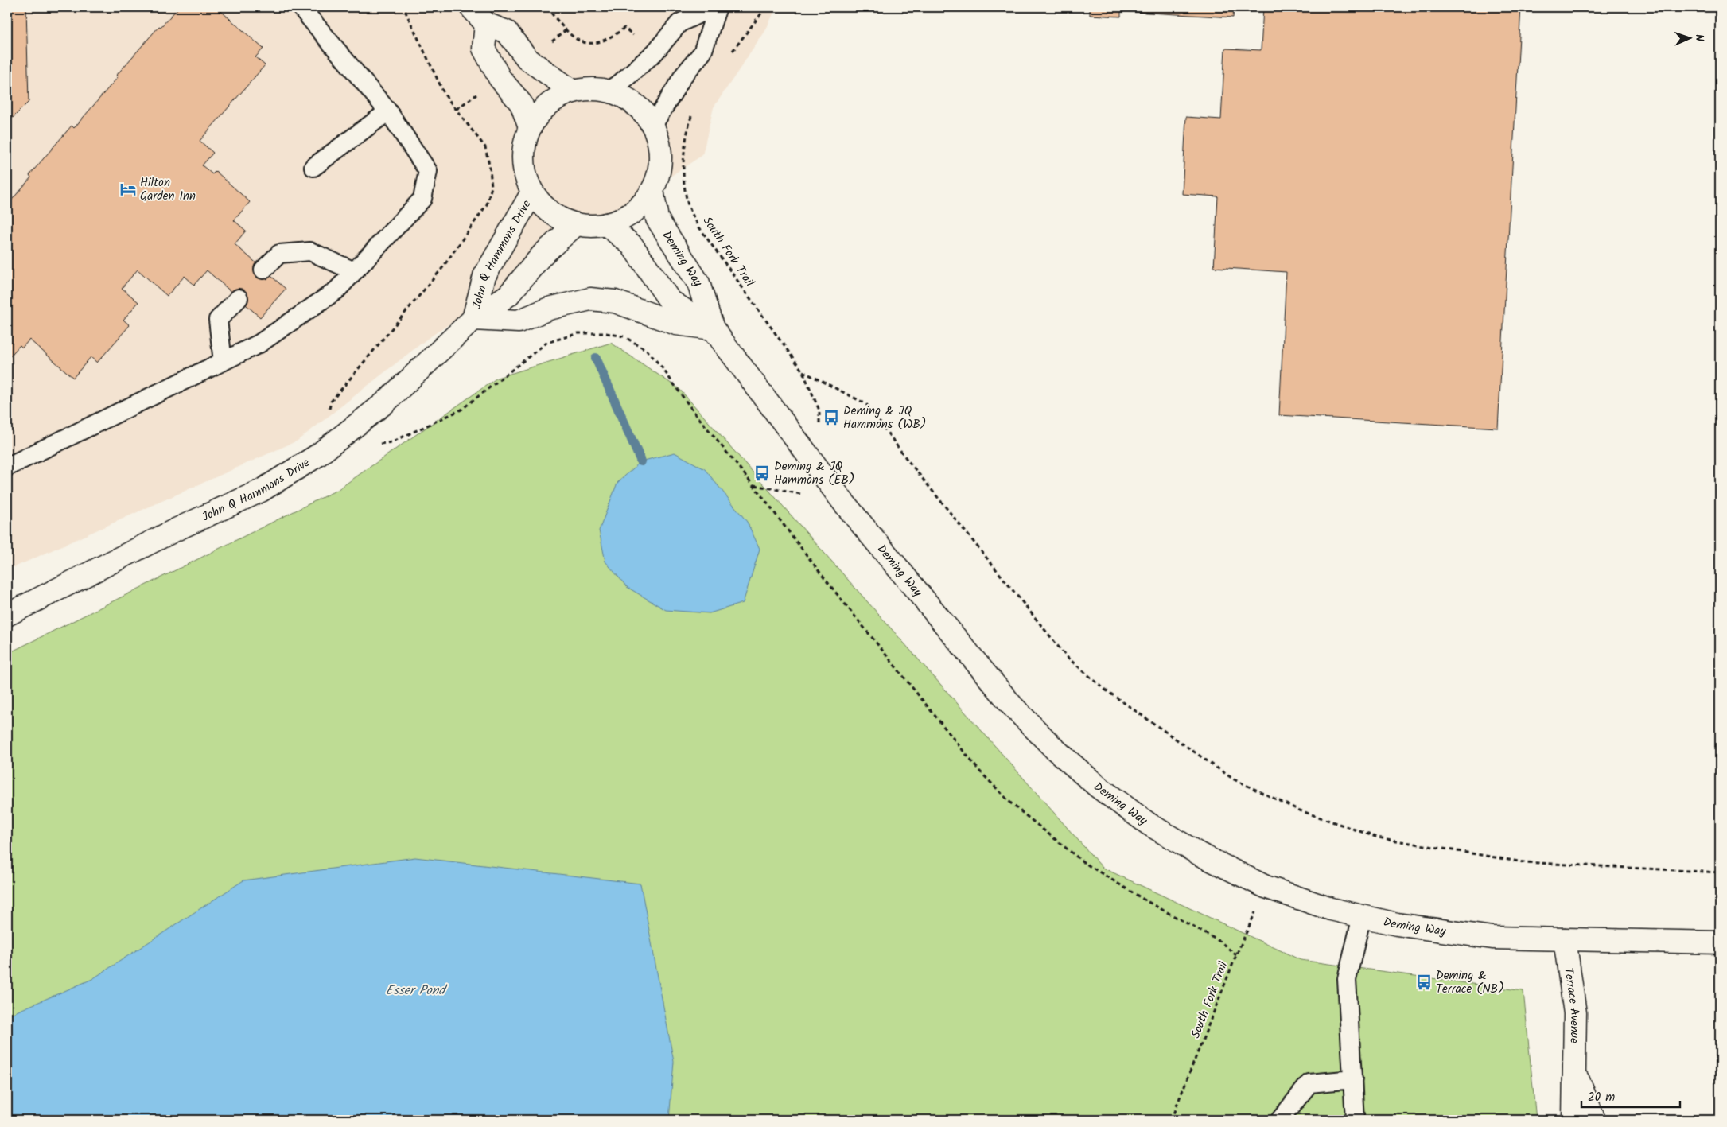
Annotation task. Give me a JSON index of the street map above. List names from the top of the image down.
{
  "streets": {
    "street": ["John Q Hammons Drive", "Deming Way", "Terrace Avenue"],
    "path": ["South Fork Trail"]
  },
  "crossings": [
    ["South Fork Trail", "Deming Way"],
    ["John Q Hammons Drive", "Deming Way"],
    ["Deming Way", "Terrace Avenue"]
  ],
  "water": ["Esser Pond"],
  "places": {
    "hotel": ["Hilton Garden Inn"],
    "bus stop": ["Deming & JQ Hammons (WB)", "Deming & JQ Hammons (EB)", "Deming & Terrace (NB)"]
  },
  "scale_bar": "20 m",
  "north": "right"
}
